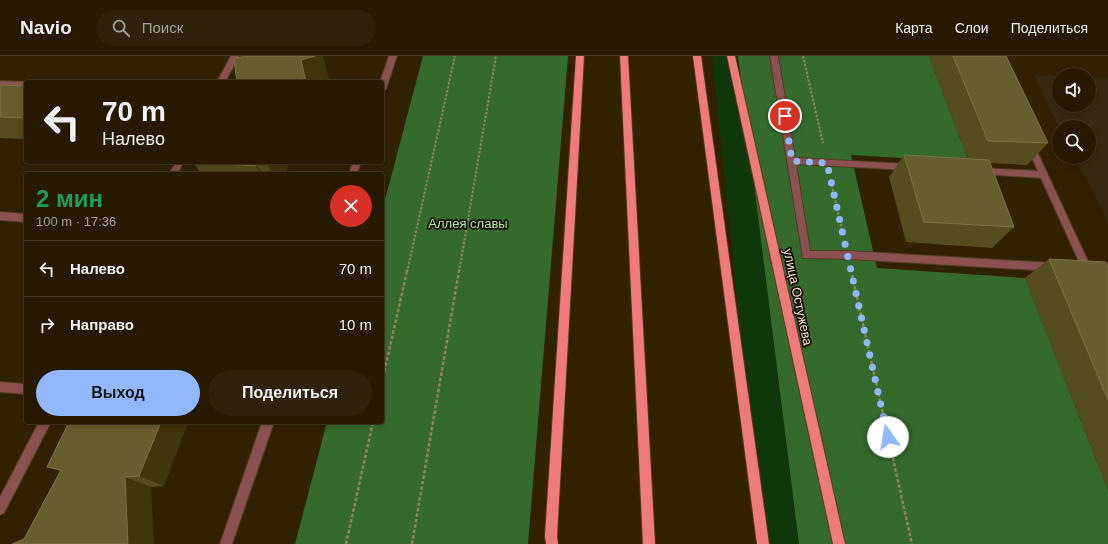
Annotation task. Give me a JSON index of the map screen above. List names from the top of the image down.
{
  "streets": {
    "main road": ["улица Остужева"]
  },
  "parks": ["Аллея славы"],
  "page": {
    "header": "Navio",
    "search": "Поиск",
    "nav": ["Карта", "Слои", "Поделиться"],
    "turn": ["70 m", "Налево"],
    "heading": ["2 мин", "100 m · 17:36"],
    "list": [
      {
        "name": "Налево",
        "value": "70 m"
      },
      {
        "name": "Направо",
        "value": "10 m"
      }
    ],
    "buttons": ["Выход", "Поделиться"]
  }
}
